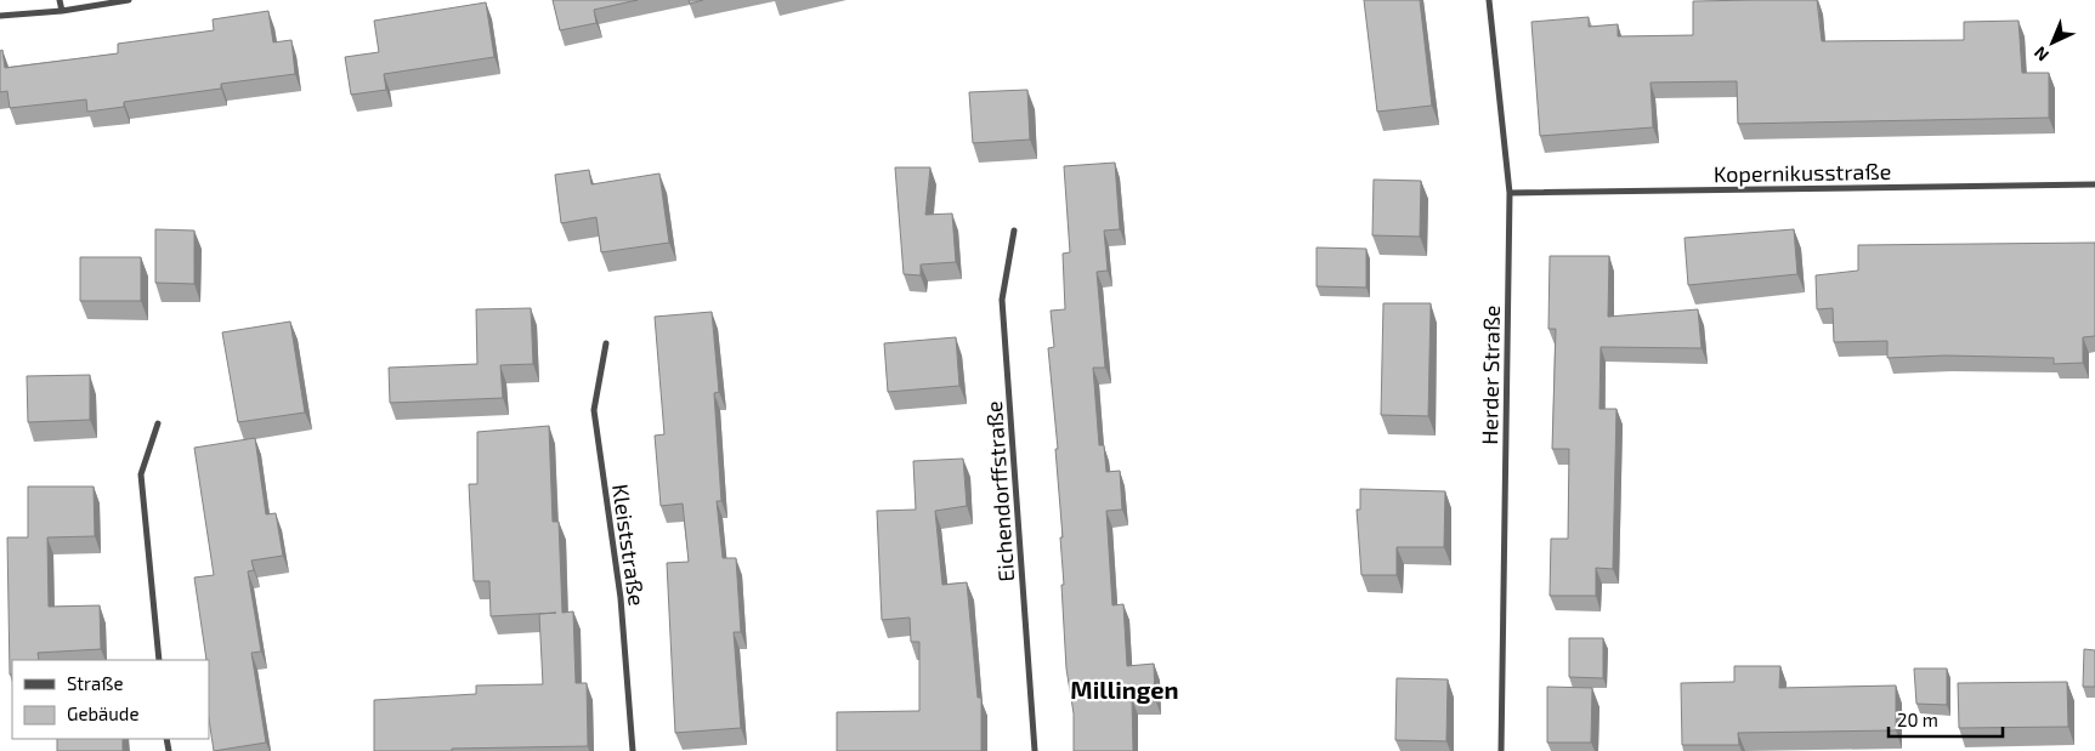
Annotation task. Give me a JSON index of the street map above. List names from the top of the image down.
{
  "streets": {
    "street": [
      "Kopernikusstraße",
      "Herder Straße",
      "Eichendorffstraße",
      "Kleiststraße"
    ]
  },
  "crossings": [
    ["Kopernikusstraße", "Herder Straße"]
  ],
  "districts": ["Millingen"],
  "legend": ["Straße", "Gebäude"],
  "scale_bar": "20 m",
  "north": "bottom left"
}
